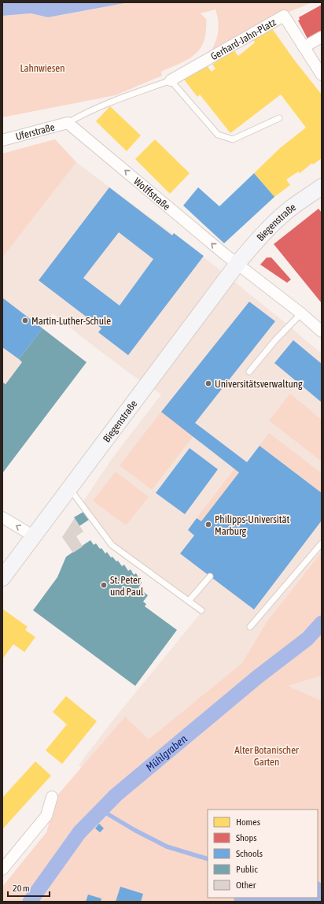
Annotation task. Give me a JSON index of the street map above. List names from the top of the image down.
{
  "streets": {
    "main road": ["Biegenstraße"],
    "street": ["Gerhard-Jahn-Platz", "Uferstraße", "Wolffstraße"]
  },
  "crossings": [
    ["Uferstraße", "Wolffstraße"],
    ["Wolffstraße", "Biegenstraße"]
  ],
  "one_way": ["Wolffstraße"],
  "water": ["Mühlgraben"],
  "parks": ["Lahnwiesen", "Alter Botanischer Garten"],
  "places": [
    "Martin-Luther-Schule",
    "Universitätsverwaltung",
    "Philipps-Universität Marburg",
    "St. Peter und Paul"
  ],
  "legend": [
    "Homes",
    "Shops",
    "Schools",
    "Public",
    "Other"
  ],
  "scale_bar": "20 m"
}
